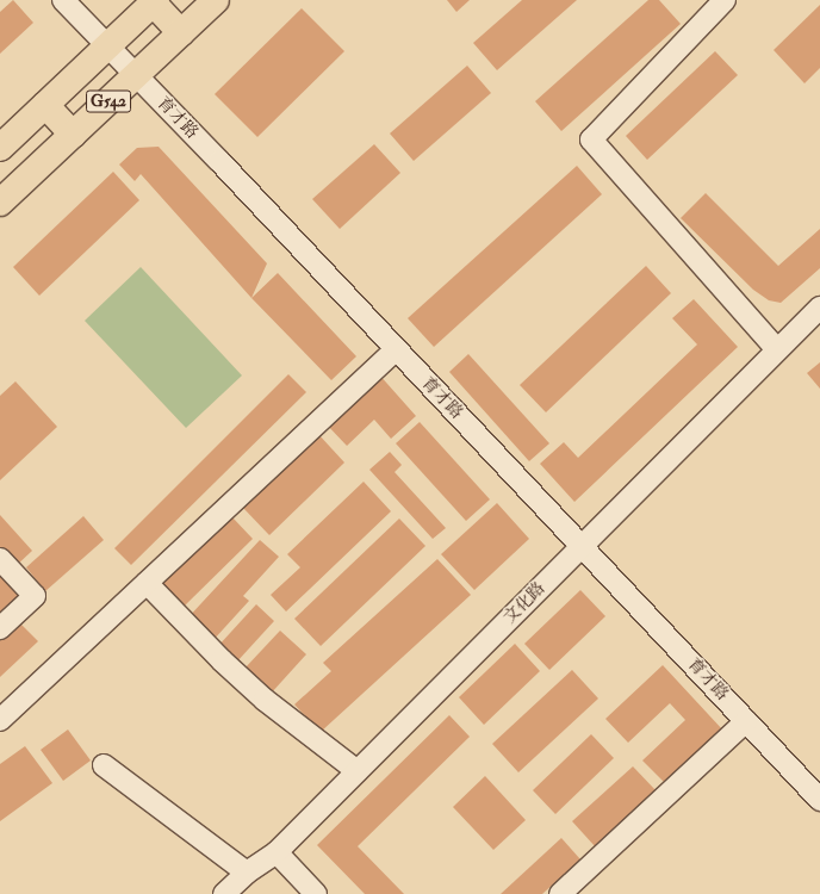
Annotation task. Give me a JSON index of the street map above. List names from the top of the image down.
{
  "streets": {
    "main road": ["G542"],
    "street": ["育才路", "文化路"]
  },
  "crossings": [
    ["G542", "育才路"],
    ["育才路", "文化路"]
  ]
}
